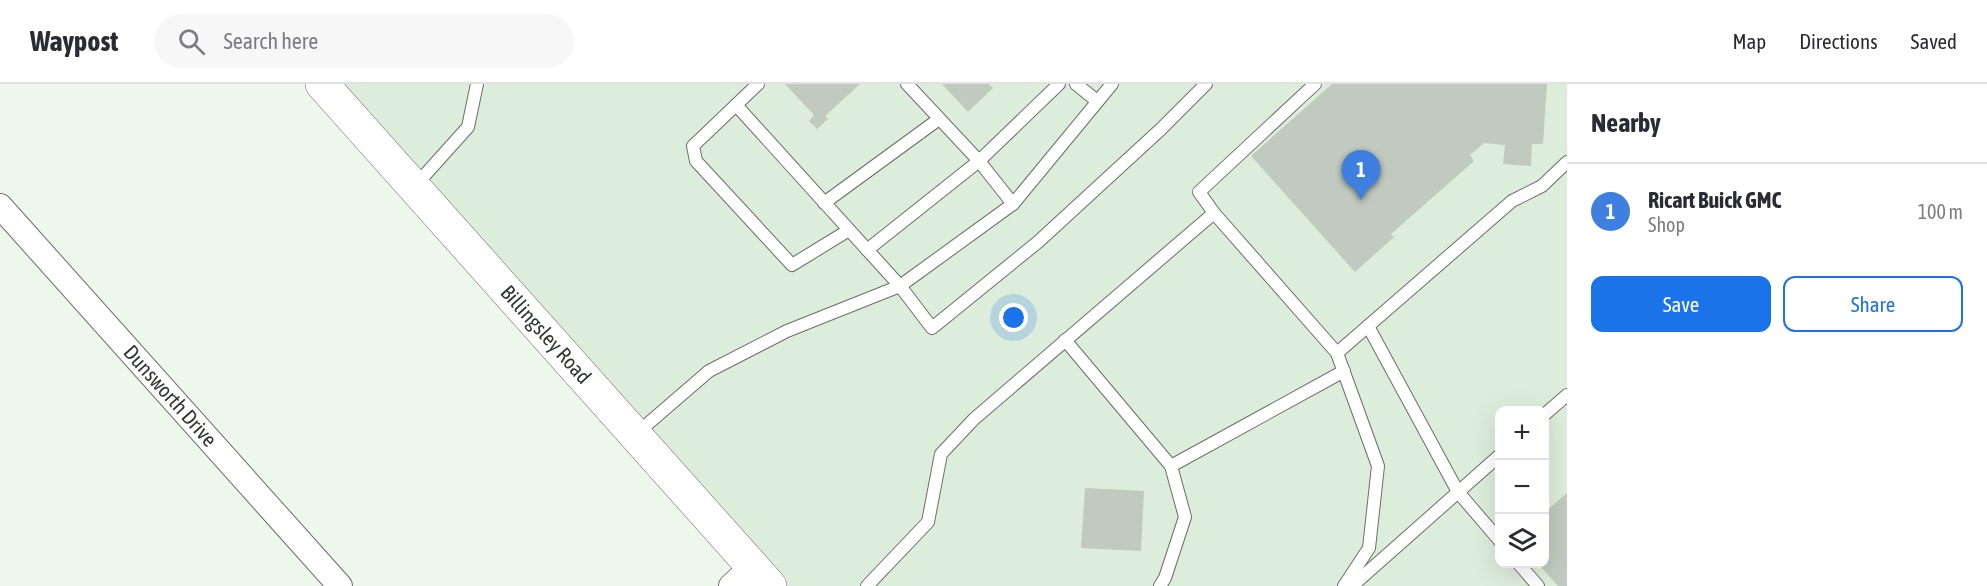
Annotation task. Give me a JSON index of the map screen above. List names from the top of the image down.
{
  "streets": {
    "street": ["Billingsley Road", "Dunsworth Drive"]
  },
  "page": {
    "header": "Waypost",
    "search": "Search here",
    "nav": ["Map", "Directions", "Saved"],
    "heading": "Nearby",
    "pins": "1",
    "list": [
      {
        "mark": "1",
        "name": "Ricart Buick GMC",
        "note": "Shop",
        "value": "100 m"
      }
    ],
    "buttons": ["Save", "Share"],
    "map_buttons": ["+", "−"]
  }
}
